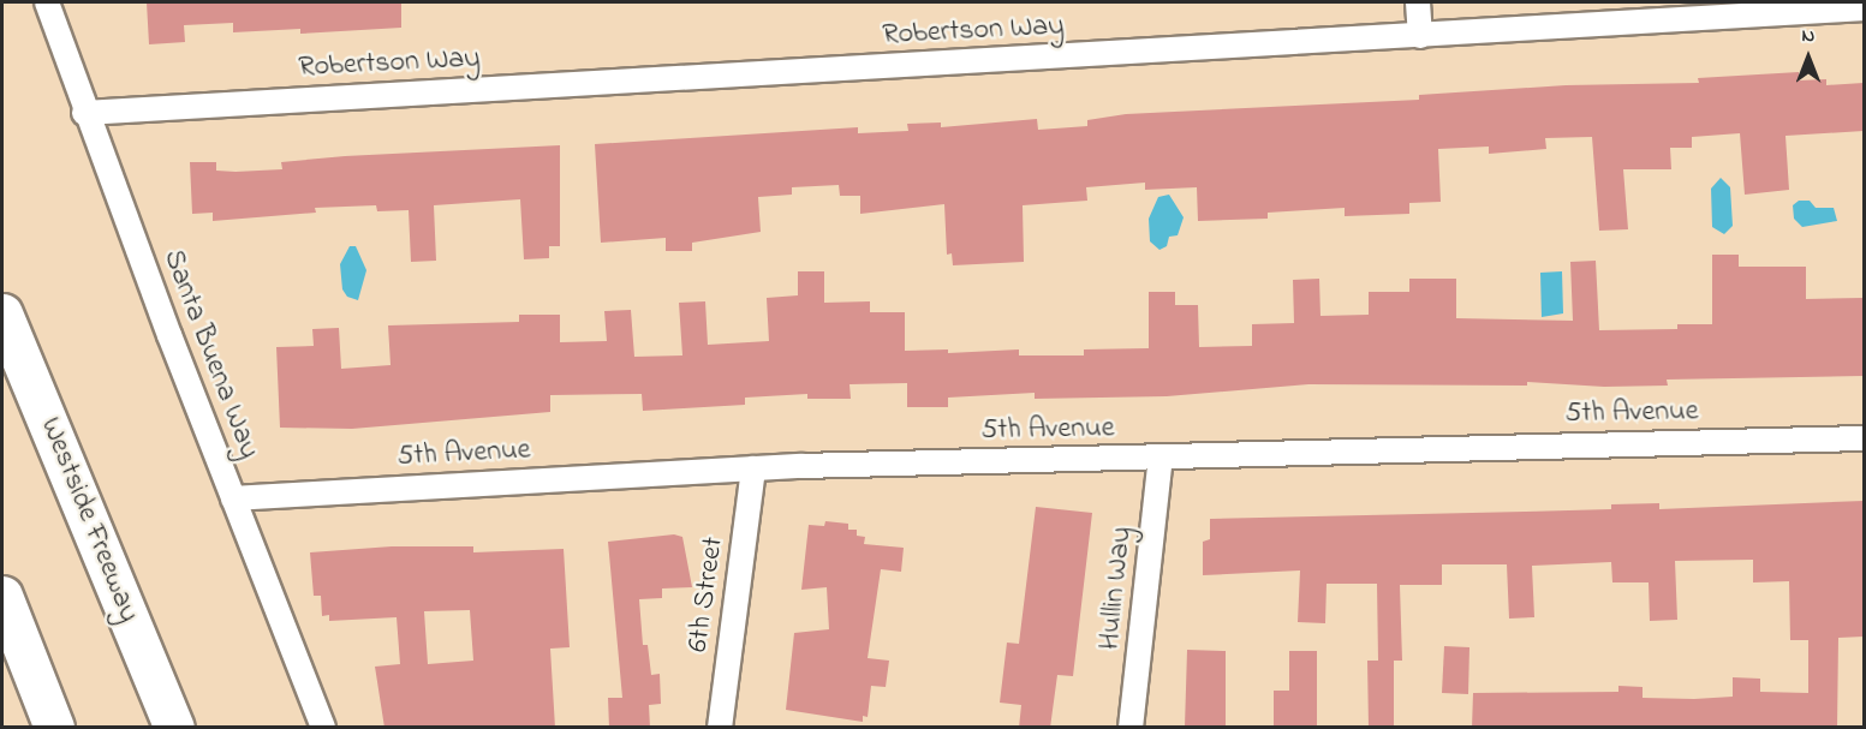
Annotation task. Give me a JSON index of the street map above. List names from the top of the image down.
{
  "streets": {
    "highway": ["Westside Freeway"],
    "street": [
      "Robertson Way",
      "Santa Buena Way",
      "5th Avenue",
      "Hullin Way",
      "6th Street"
    ]
  },
  "crossings": [
    ["Robertson Way", "Santa Buena Way"],
    ["Santa Buena Way", "5th Avenue"],
    ["5th Avenue", "Hullin Way"],
    ["5th Avenue", "6th Street"]
  ],
  "north": "top"
}
